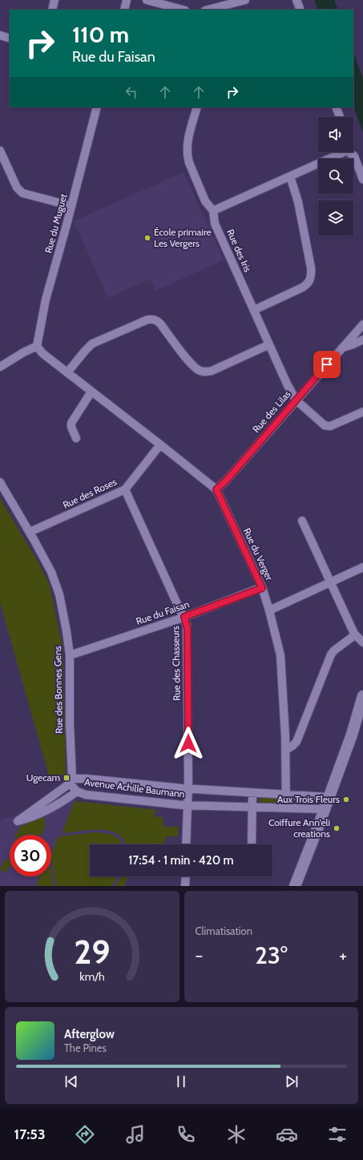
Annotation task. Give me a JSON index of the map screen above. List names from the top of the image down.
{
  "streets": {
    "street": [
      "Rue du Muguet",
      "Rue des Iris",
      "Rue des Lilas",
      "Rue des Roses",
      "Rue du Verger",
      "Rue du Faisan",
      "Rue des Chasseurs",
      "Rue des Bonnes Gens",
      "Avenue Achille Baumann"
    ]
  },
  "crossings": [
    ["Rue du Muguet", "Rue du Verger"],
    ["Rue des Iris", "Rue des Lilas"],
    ["Rue des Lilas", "Rue du Verger"],
    ["Rue des Roses", "Rue du Verger"],
    ["Rue des Roses", "Rue des Chasseurs"],
    ["Rue des Roses", "Rue des Bonnes Gens"],
    ["Rue du Verger", "Rue du Faisan"],
    ["Rue du Verger", "Avenue Achille Baumann"],
    ["Rue du Faisan", "Rue des Chasseurs"],
    ["Rue du Faisan", "Rue des Bonnes Gens"],
    ["Rue des Chasseurs", "Avenue Achille Baumann"],
    ["Rue des Bonnes Gens", "Avenue Achille Baumann"]
  ],
  "places": {
    "other": ["École primaire Les Vergers", "Aux Trois Fleurs", "Coiffure Ann'eli creations"],
    "transit": ["Ugecam"]
  },
  "page": {
    "turn": ["110 m", "Rue du Faisan"],
    "limit": "30",
    "trip": "17:54 · 1 min · 420 m",
    "tile": "Climatisation",
    "heat": ["−", "23°", "+"],
    "song": ["Afterglow", "The Pines"],
    "tabs": "17:53",
    "gauge": ["29", "km/h"]
  }
}
